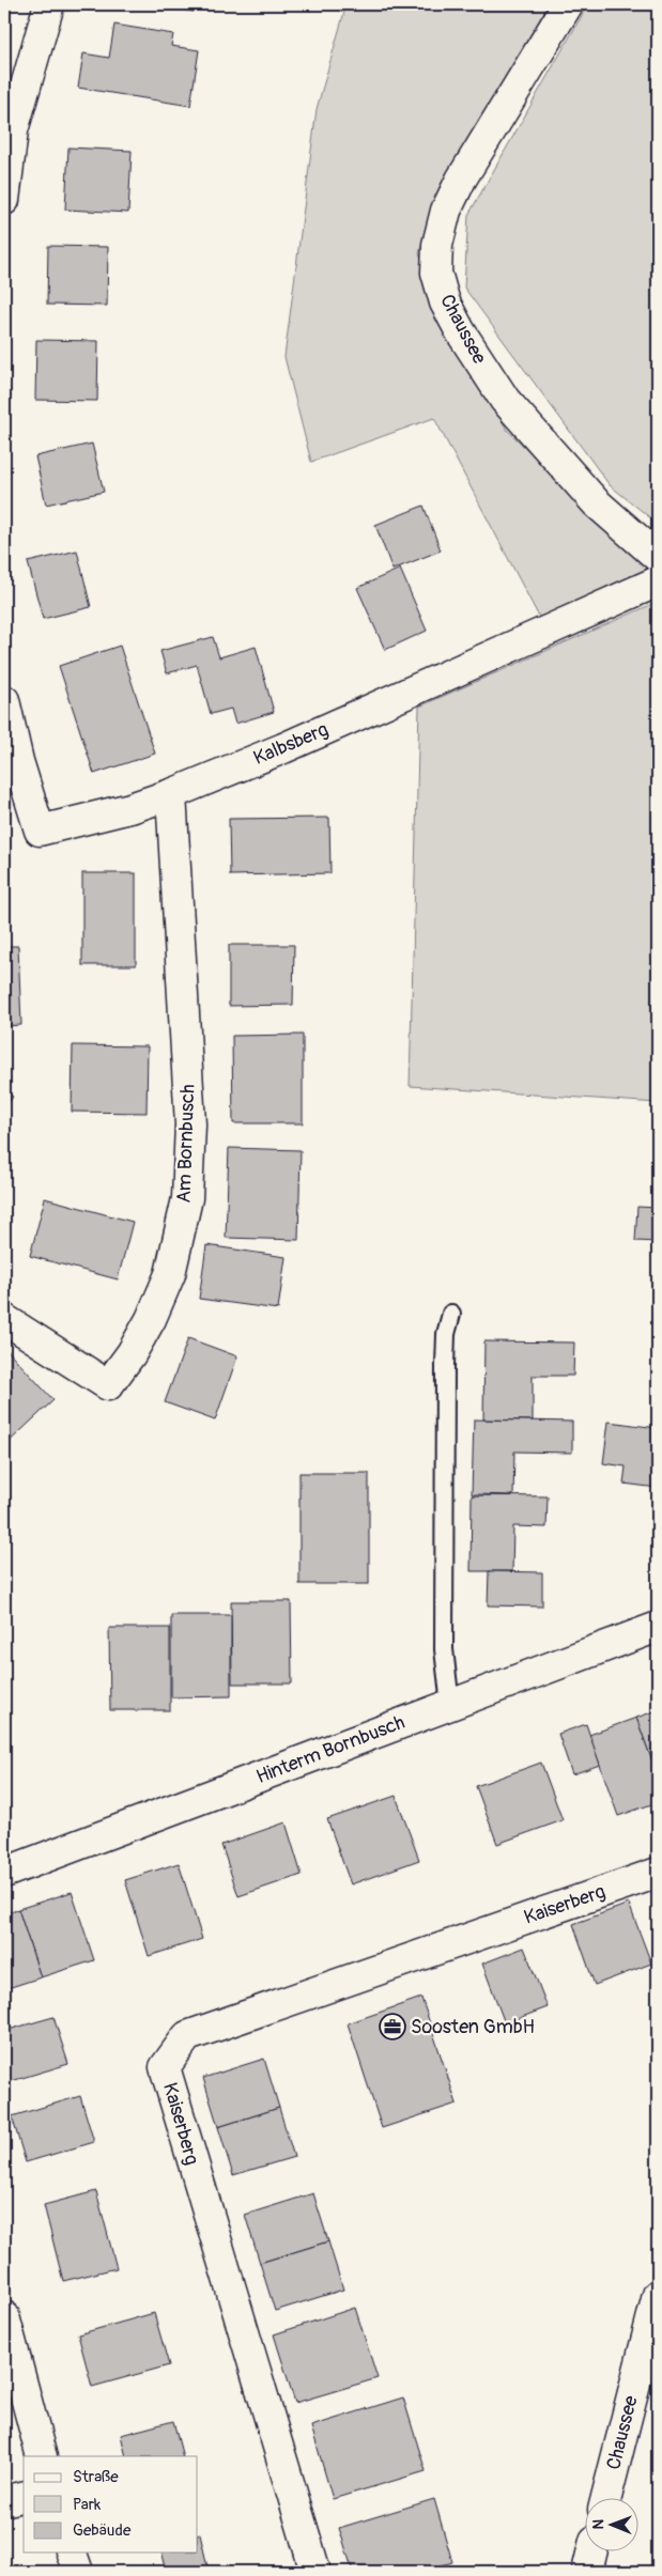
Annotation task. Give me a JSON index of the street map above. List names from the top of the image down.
{
  "streets": {
    "street": [
      "Chaussee",
      "Kalbsberg",
      "Am Bornbusch",
      "Hinterm Bornbusch",
      "Kaiserberg"
    ]
  },
  "crossings": [
    ["Kalbsberg", "Am Bornbusch"]
  ],
  "places": {
    "office": ["Soosten GmbH"]
  },
  "legend": ["Straße", "Park", "Gebäude"],
  "north": "left"
}
